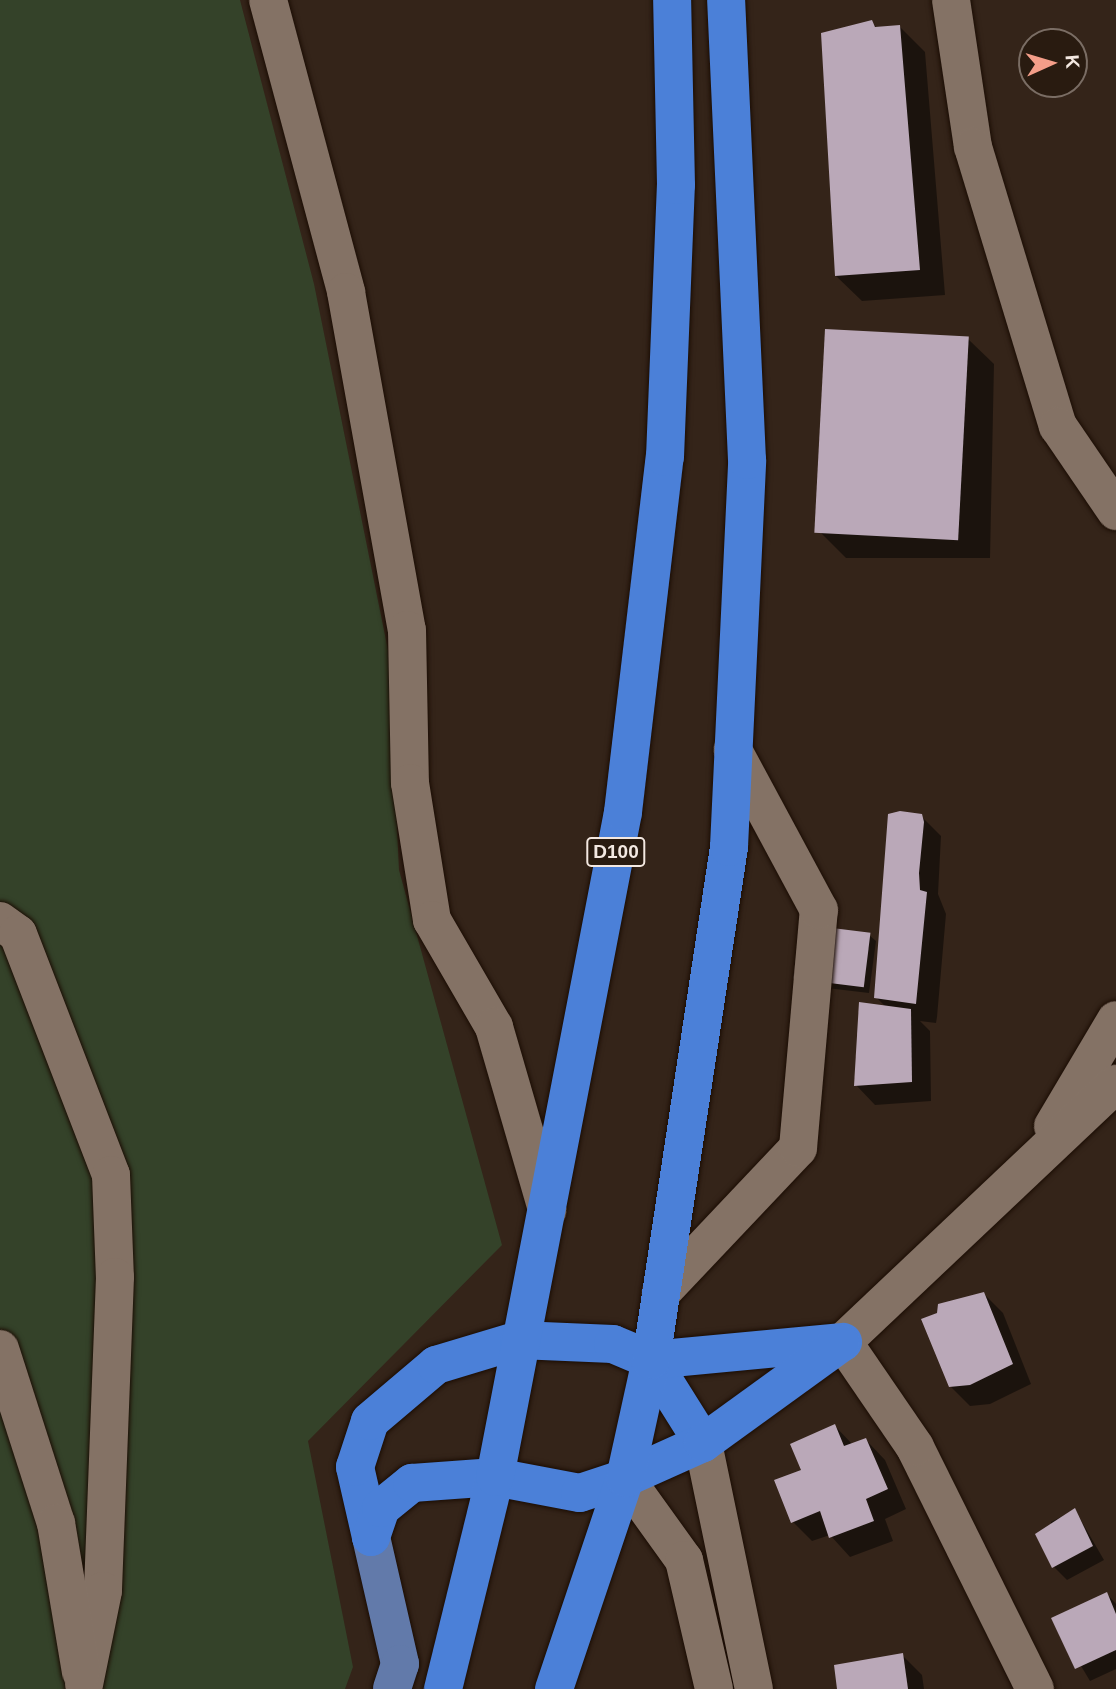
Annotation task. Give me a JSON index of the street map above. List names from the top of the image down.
{
  "streets": {
    "highway": ["D100"]
  },
  "north": "right"
}
